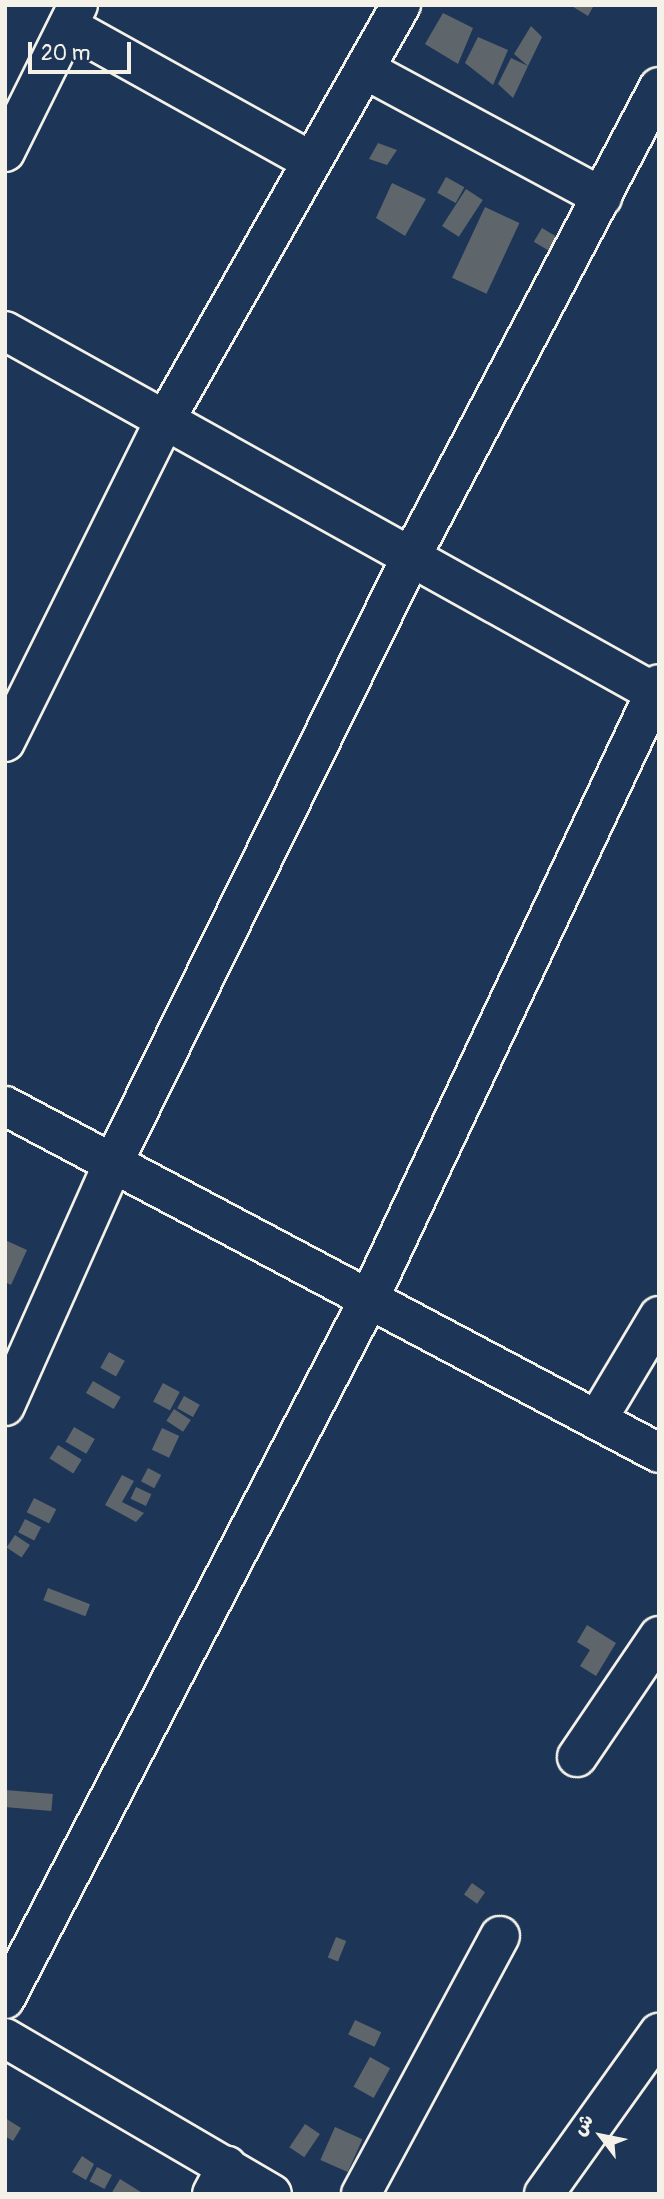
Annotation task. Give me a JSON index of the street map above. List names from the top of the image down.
{
  "scale_bar": "20 m",
  "north": "top left"
}
